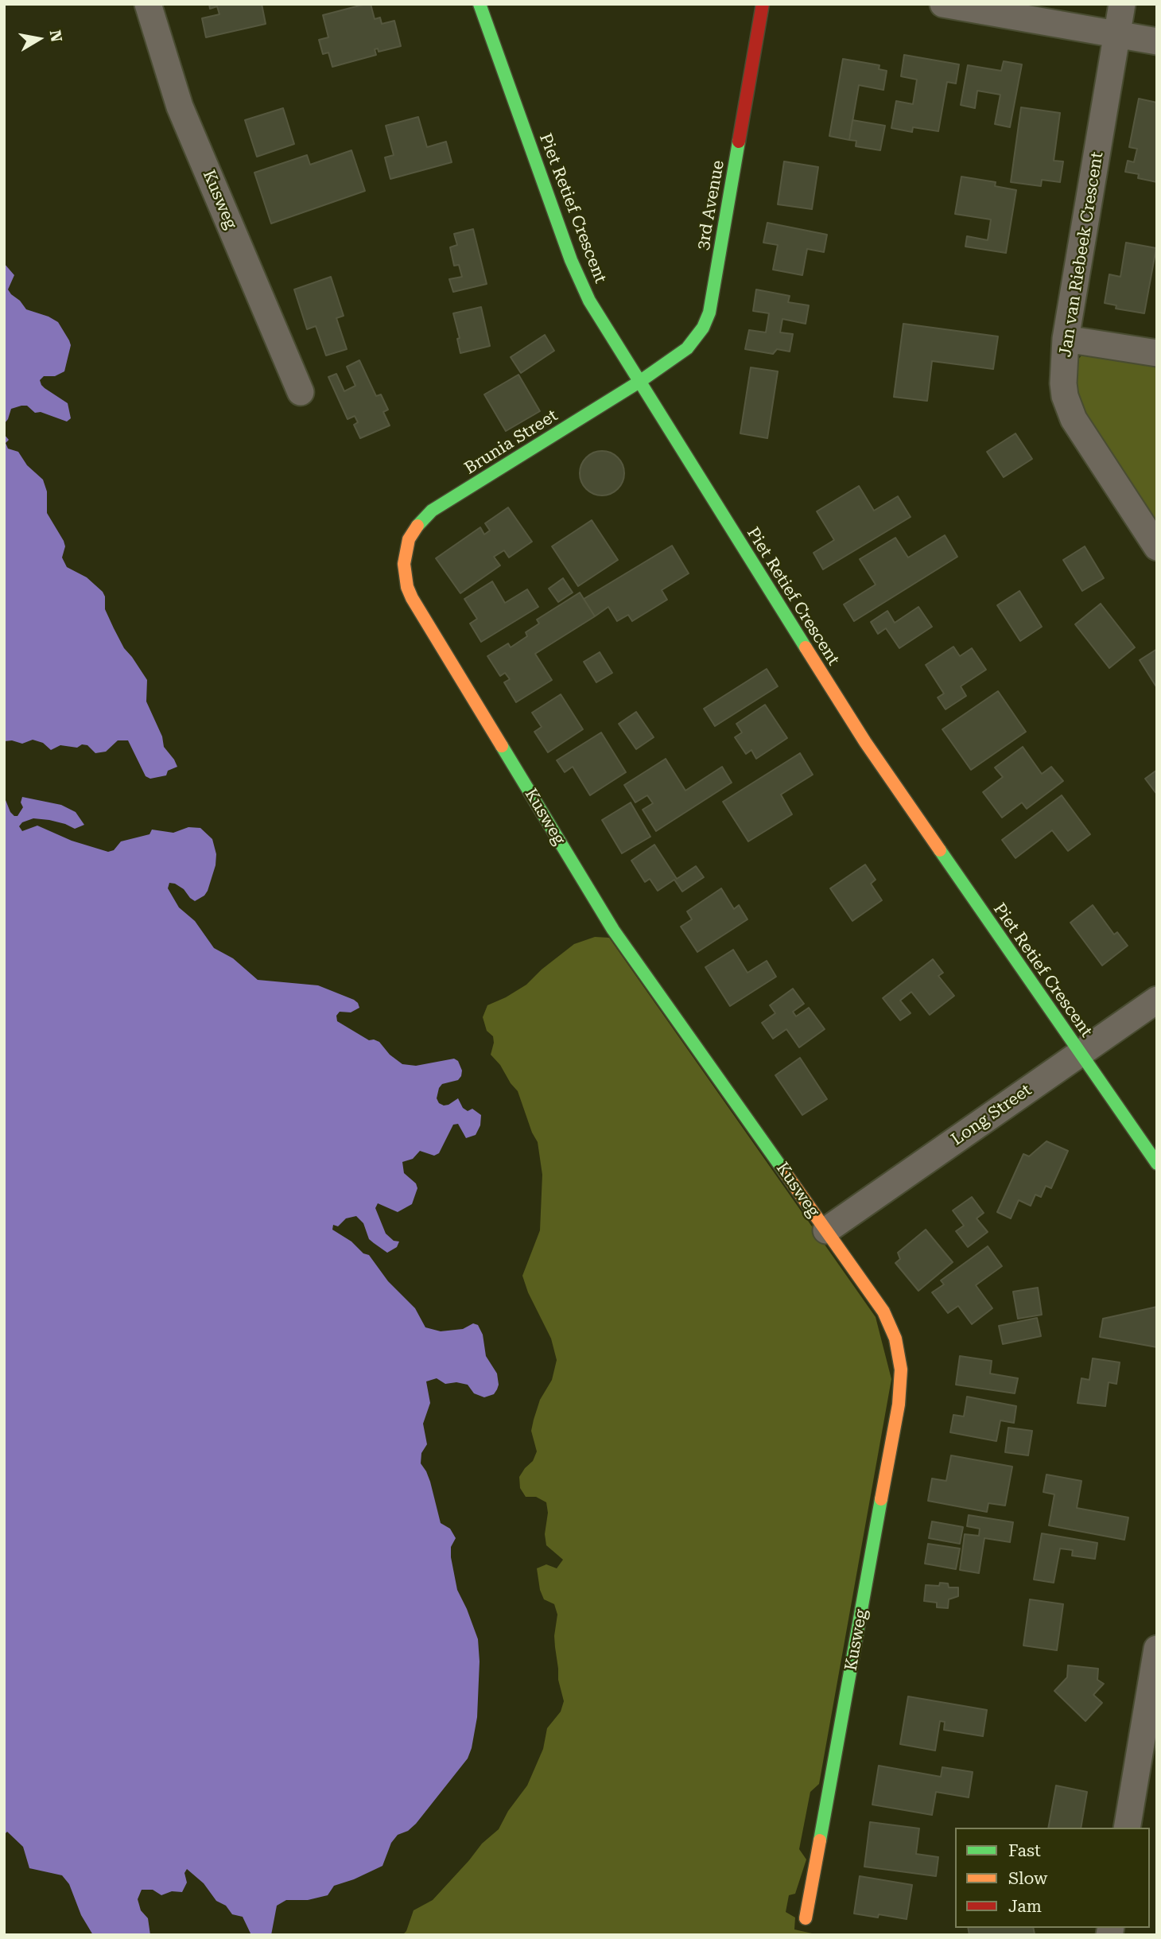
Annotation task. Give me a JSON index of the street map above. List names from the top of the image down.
{
  "streets": {
    "street": [
      "Kusweg",
      "3rd Avenue",
      "Piet Retief Crescent",
      "Jan van Riebeek Crescent",
      "Brunia Street",
      "Long Street"
    ]
  },
  "crossings": [
    ["Kusweg", "Brunia Street"],
    ["Kusweg", "Long Street"],
    ["3rd Avenue", "Piet Retief Crescent"],
    ["3rd Avenue", "Brunia Street"],
    ["Piet Retief Crescent", "Brunia Street"],
    ["Piet Retief Crescent", "Long Street"]
  ],
  "legend": ["Fast", "Slow", "Jam"],
  "north": "right"
}
